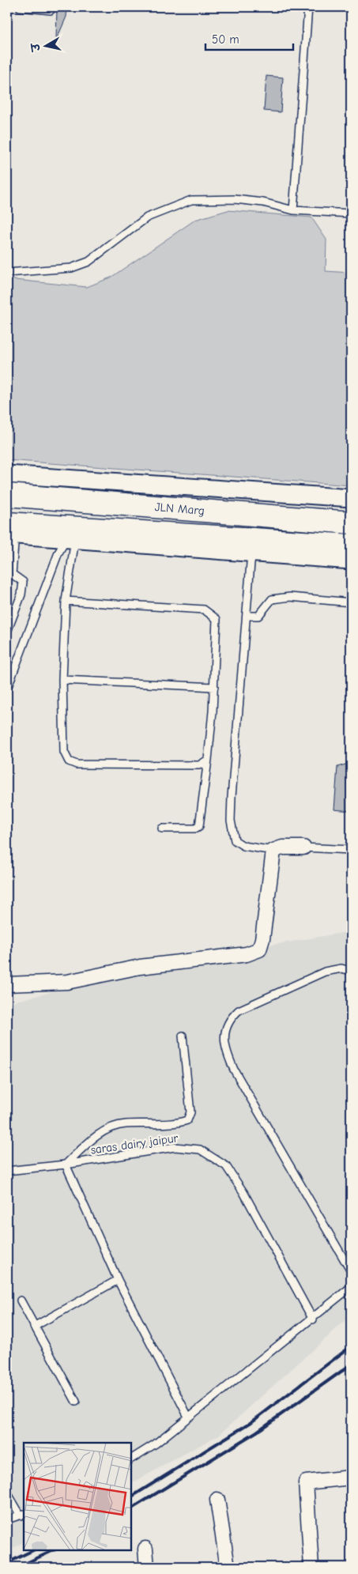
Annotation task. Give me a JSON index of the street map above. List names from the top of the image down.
{
  "streets": {
    "main road": ["JLN Marg"],
    "lane": ["saras dairy jaipur"]
  },
  "scale_bar": "50 m",
  "north": "left"
}
